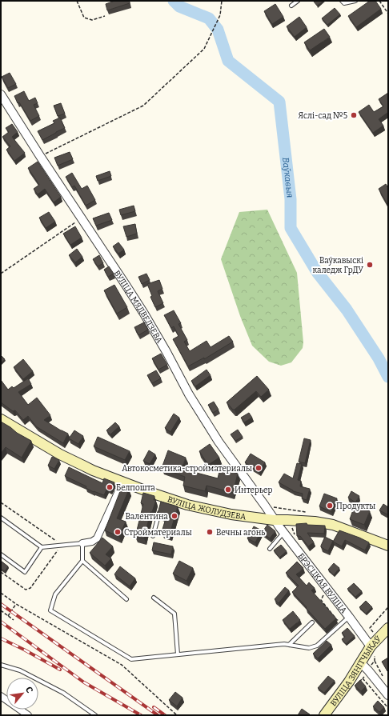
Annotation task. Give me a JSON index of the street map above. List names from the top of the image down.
{
  "streets": {
    "main road": ["ВУЛІЦА ЖОЛУДЗЕВА", "ВУЛІЦА ЗЯНІТЧЫКАЎ"],
    "street": ["ВУЛІЦА МЯДВЕДЗЕВА", "БРЭСЦКАЯ ВУЛІЦА"]
  },
  "crossings": [
    ["ВУЛІЦА МЯДВЕДЗЕВА", "ВУЛІЦА ЖОЛУДЗЕВА"],
    ["ВУЛІЦА МЯДВЕДЗЕВА", "БРЭСЦКАЯ ВУЛІЦА"],
    ["ВУЛІЦА ЖОЛУДЗЕВА", "БРЭСЦКАЯ ВУЛІЦА"],
    ["БРЭСЦКАЯ ВУЛІЦА", "ВУЛІЦА ЗЯНІТЧЫКАЎ"]
  ],
  "water": ["Ваўкавыя"],
  "places": [
    "Яслі-сад №5",
    "Ваўкавыскі каледж ГрДУ",
    "Автокосметика-стройматериалы",
    "Белпошта",
    "Интерьер",
    "Продукты",
    "Валентина",
    "Стройматериалы",
    "Вечны агонь"
  ],
  "north": "top right"
}
